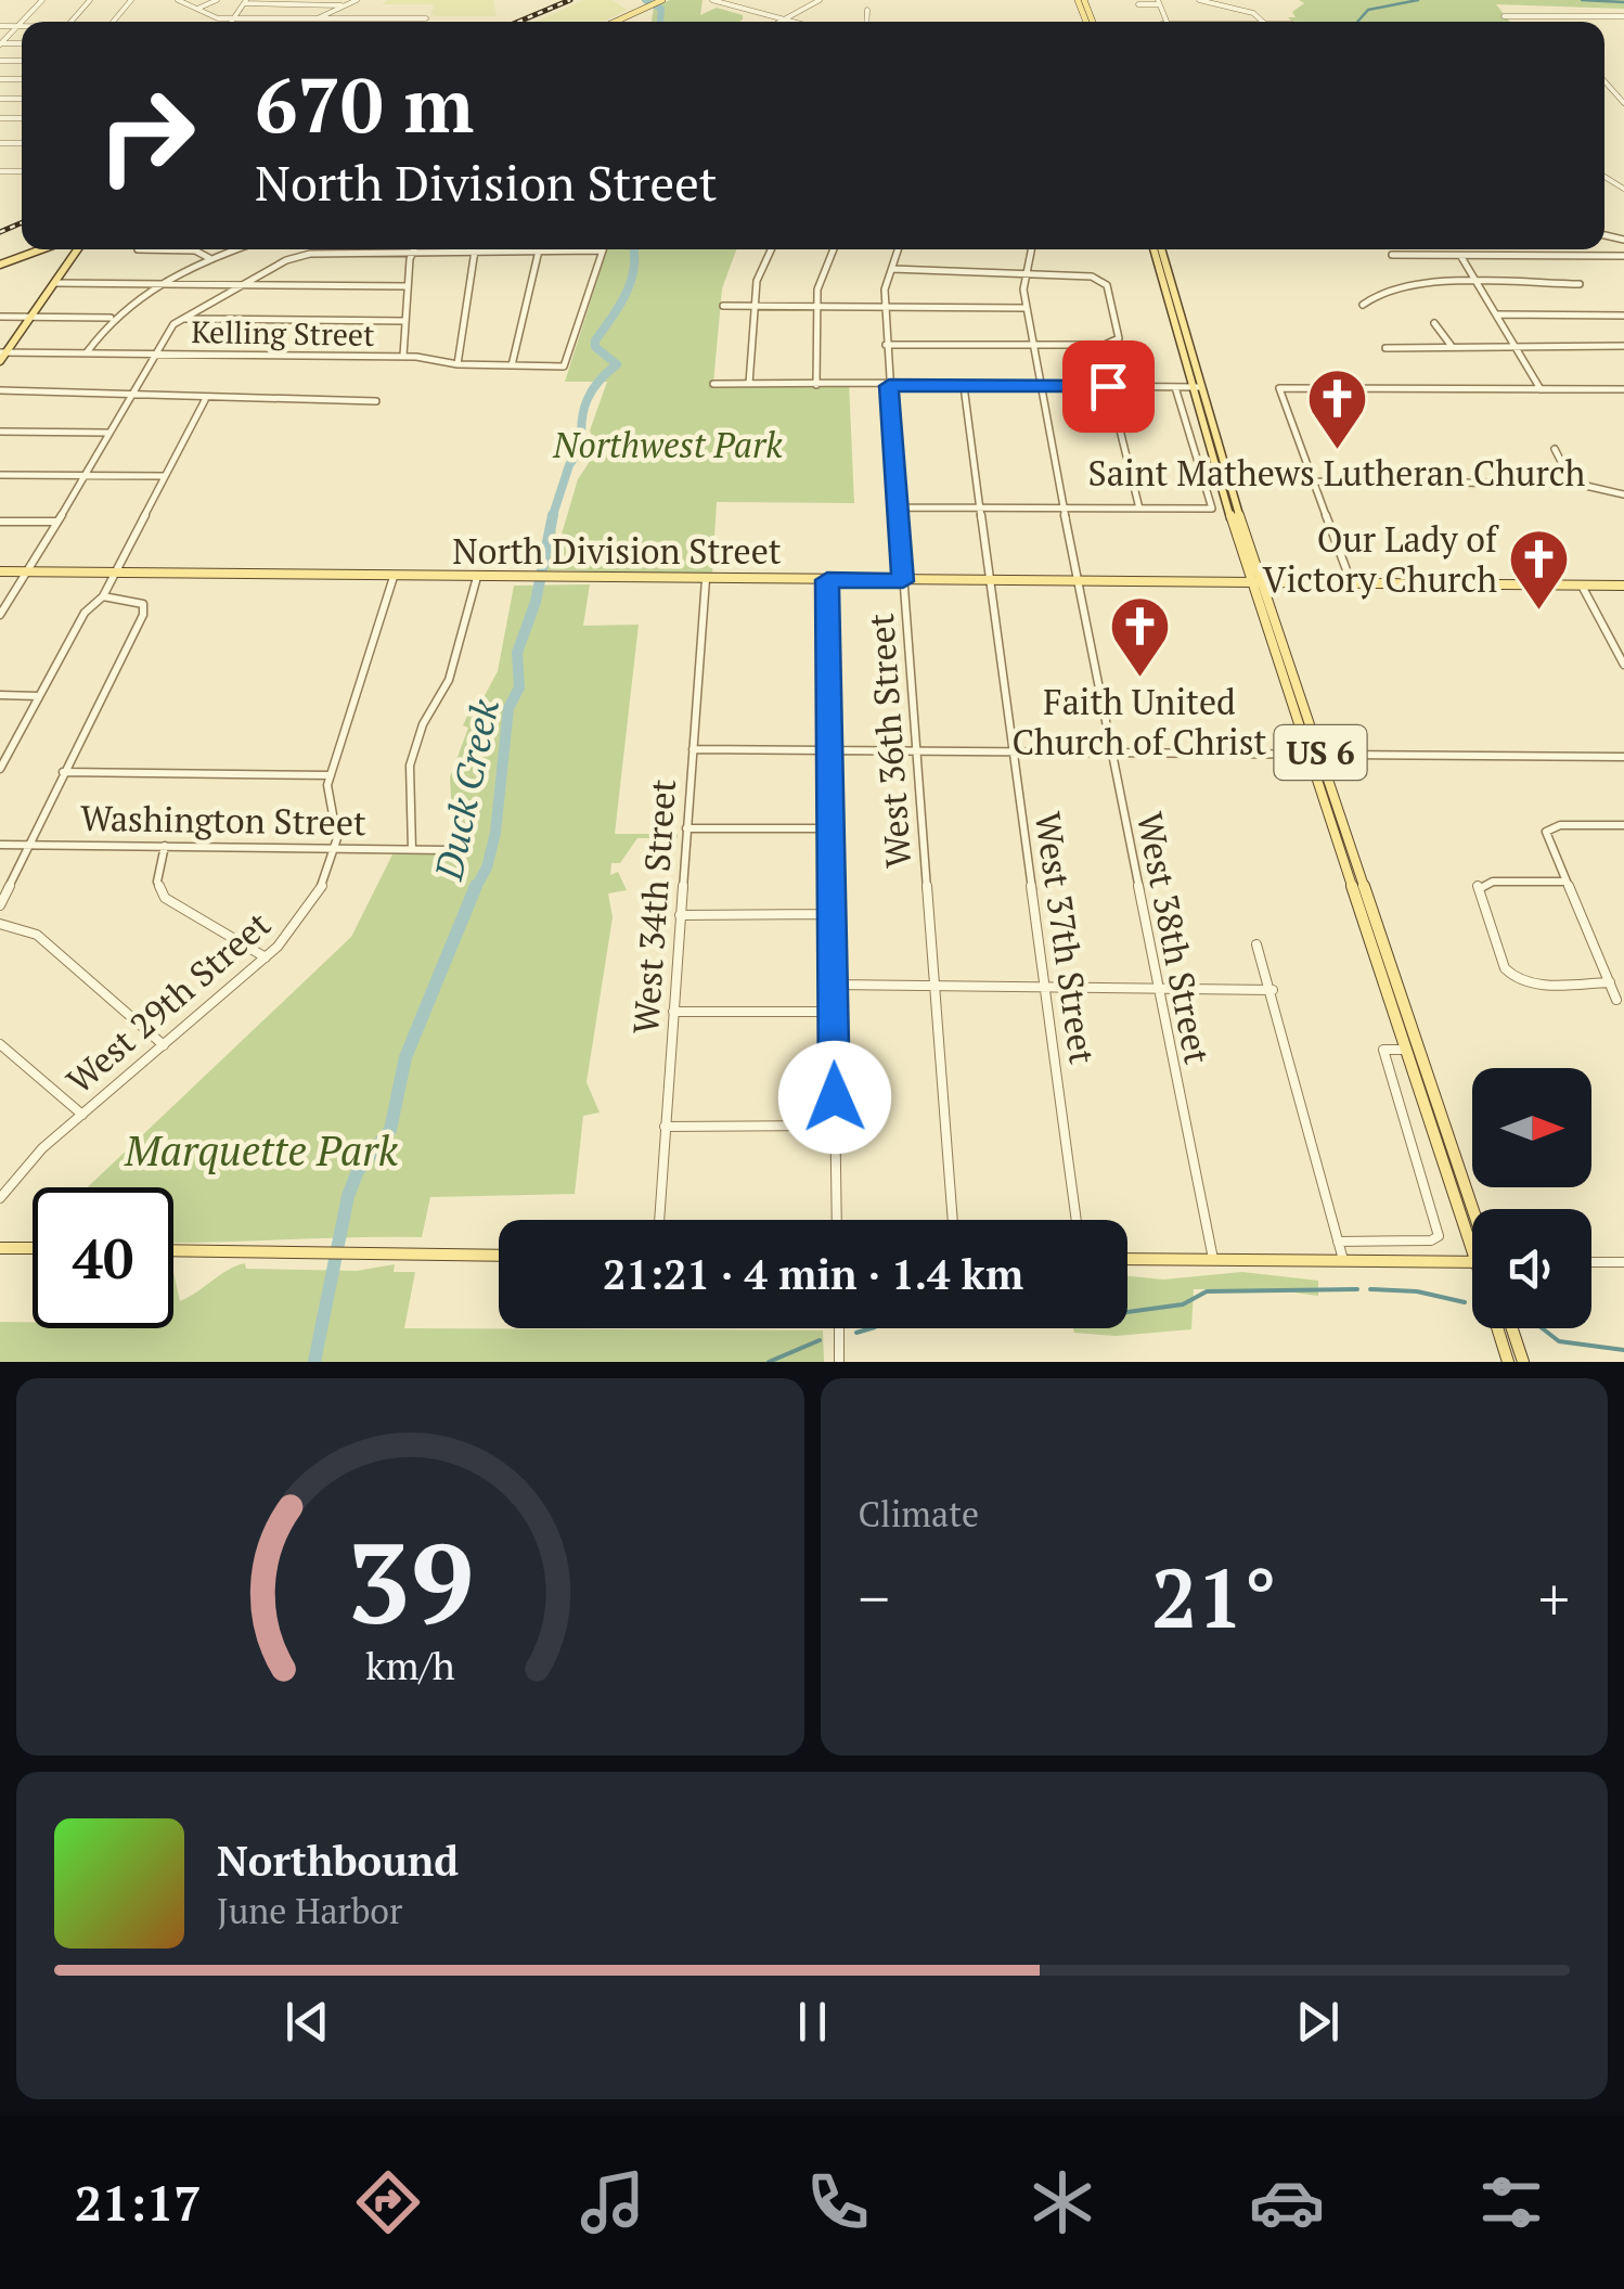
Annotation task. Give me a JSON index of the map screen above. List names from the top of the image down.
{
  "streets": {
    "main road": ["North Division Street", "US 6"],
    "street": [
      "Kelling Street",
      "West 36th Street",
      "Washington Street",
      "West 34th Street",
      "West 37th Street",
      "West 38th Street",
      "West 29th Street"
    ]
  },
  "crossings": [
    ["North Division Street", "West 36th Street"],
    ["North Division Street", "US 6"],
    ["North Division Street", "West 34th Street"],
    ["North Division Street", "West 37th Street"],
    ["North Division Street", "West 38th Street"],
    ["Washington Street", "West 29th Street"]
  ],
  "water": ["Duck Creek"],
  "parks": ["Northwest Park", "Marquette Park"],
  "places": {
    "church": ["Saint Mathews Lutheran Church", "Our Lady of Victory Church", "Faith United Church of Christ"]
  },
  "north": "right",
  "page": {
    "turn": ["670 m", "North Division Street"],
    "limit": "40",
    "trip": "21:21 · 4 min · 1.4 km",
    "tile": "Climate",
    "heat": ["−", "21°", "+"],
    "song": ["Northbound", "June Harbor"],
    "tabs": "21:17",
    "gauge": ["39", "km/h"]
  }
}
